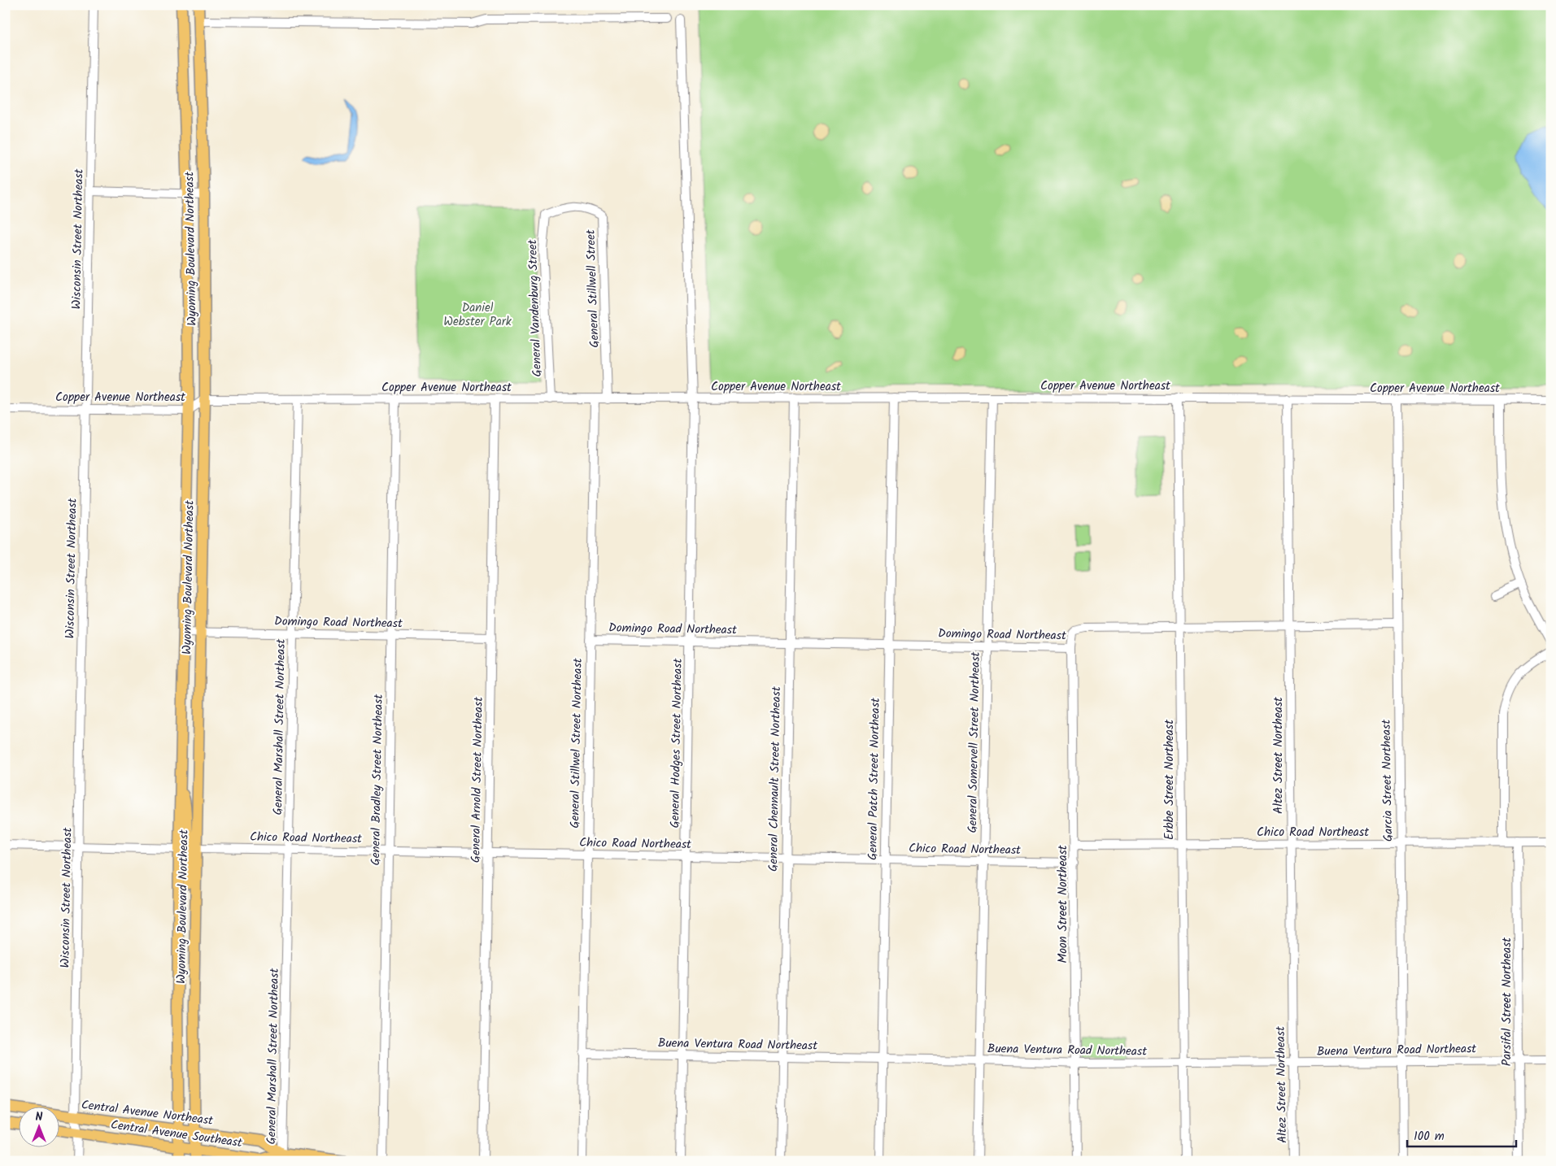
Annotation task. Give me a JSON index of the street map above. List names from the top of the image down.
{
  "streets": {
    "main road": ["Wyoming Boulevard Northeast", "Central Avenue Northeast", "Central Avenue Southeast"],
    "street": [
      "Wisconsin Street Northeast",
      "General Stillwell Street",
      "General Vandenburg Street",
      "Copper Avenue Northeast",
      "Domingo Road Northeast",
      "General Marshall Street Northeast",
      "General Somervell Street Northeast",
      "General Stillwel Street Northeast",
      "General Hodges Street Northeast",
      "Altez Street Northeast",
      "General Chennault Street Northeast",
      "General Patch Street Northeast",
      "General Bradley Street Northeast",
      "General Arnold Street Northeast",
      "Erbbe Street Northeast",
      "Garcia Street Northeast",
      "Chico Road Northeast",
      "Moon Street Northeast",
      "Parsifal Street Northeast",
      "Buena Ventura Road Northeast"
    ]
  },
  "crossings": [
    ["Wisconsin Street Northeast", "Copper Avenue Northeast"],
    ["Wisconsin Street Northeast", "Central Avenue Northeast"],
    ["Wisconsin Street Northeast", "Central Avenue Southeast"],
    ["Wyoming Boulevard Northeast", "Copper Avenue Northeast"],
    ["Wyoming Boulevard Northeast", "Domingo Road Northeast"],
    ["Wyoming Boulevard Northeast", "Chico Road Northeast"],
    ["Wyoming Boulevard Northeast", "Central Avenue Northeast"],
    ["Wyoming Boulevard Northeast", "Central Avenue Southeast"],
    ["General Stillwell Street", "General Vandenburg Street"],
    ["General Stillwell Street", "Copper Avenue Northeast"],
    ["General Vandenburg Street", "Copper Avenue Northeast"],
    ["Copper Avenue Northeast", "General Marshall Street Northeast"],
    ["Copper Avenue Northeast", "General Somervell Street Northeast"],
    ["Copper Avenue Northeast", "General Stillwel Street Northeast"],
    ["Copper Avenue Northeast", "General Hodges Street Northeast"],
    ["Copper Avenue Northeast", "Altez Street Northeast"],
    ["Copper Avenue Northeast", "General Chennault Street Northeast"],
    ["Copper Avenue Northeast", "General Patch Street Northeast"],
    ["Copper Avenue Northeast", "General Bradley Street Northeast"],
    ["Copper Avenue Northeast", "General Arnold Street Northeast"],
    ["Copper Avenue Northeast", "Erbbe Street Northeast"],
    ["Copper Avenue Northeast", "Garcia Street Northeast"],
    ["Domingo Road Northeast", "General Marshall Street Northeast"],
    ["Domingo Road Northeast", "General Somervell Street Northeast"],
    ["Domingo Road Northeast", "General Stillwel Street Northeast"],
    ["Domingo Road Northeast", "General Hodges Street Northeast"],
    ["Domingo Road Northeast", "Altez Street Northeast"],
    ["Domingo Road Northeast", "General Chennault Street Northeast"],
    ["Domingo Road Northeast", "General Patch Street Northeast"],
    ["Domingo Road Northeast", "General Bradley Street Northeast"],
    ["Domingo Road Northeast", "General Arnold Street Northeast"],
    ["Domingo Road Northeast", "Erbbe Street Northeast"],
    ["Domingo Road Northeast", "Garcia Street Northeast"],
    ["Domingo Road Northeast", "Moon Street Northeast"],
    ["General Marshall Street Northeast", "Chico Road Northeast"],
    ["General Marshall Street Northeast", "Central Avenue Northeast"],
    ["General Marshall Street Northeast", "Central Avenue Southeast"],
    ["General Somervell Street Northeast", "Chico Road Northeast"],
    ["General Somervell Street Northeast", "Buena Ventura Road Northeast"],
    ["General Stillwel Street Northeast", "Chico Road Northeast"],
    ["General Stillwel Street Northeast", "Buena Ventura Road Northeast"],
    ["General Hodges Street Northeast", "Chico Road Northeast"],
    ["General Hodges Street Northeast", "Buena Ventura Road Northeast"],
    ["Altez Street Northeast", "Chico Road Northeast"],
    ["Altez Street Northeast", "Buena Ventura Road Northeast"],
    ["General Chennault Street Northeast", "Chico Road Northeast"],
    ["General Chennault Street Northeast", "Buena Ventura Road Northeast"],
    ["General Patch Street Northeast", "Chico Road Northeast"],
    ["General Patch Street Northeast", "Buena Ventura Road Northeast"],
    ["General Bradley Street Northeast", "Chico Road Northeast"],
    ["General Arnold Street Northeast", "Chico Road Northeast"],
    ["Erbbe Street Northeast", "Chico Road Northeast"],
    ["Erbbe Street Northeast", "Buena Ventura Road Northeast"],
    ["Garcia Street Northeast", "Chico Road Northeast"],
    ["Garcia Street Northeast", "Buena Ventura Road Northeast"],
    ["Chico Road Northeast", "Moon Street Northeast"],
    ["Chico Road Northeast", "Parsifal Street Northeast"],
    ["Moon Street Northeast", "Buena Ventura Road Northeast"],
    ["Parsifal Street Northeast", "Buena Ventura Road Northeast"],
    ["Central Avenue Northeast", "Central Avenue Southeast"]
  ],
  "parks": ["Daniel Webster Park"],
  "scale_bar": "100 m",
  "north": "top"
}
